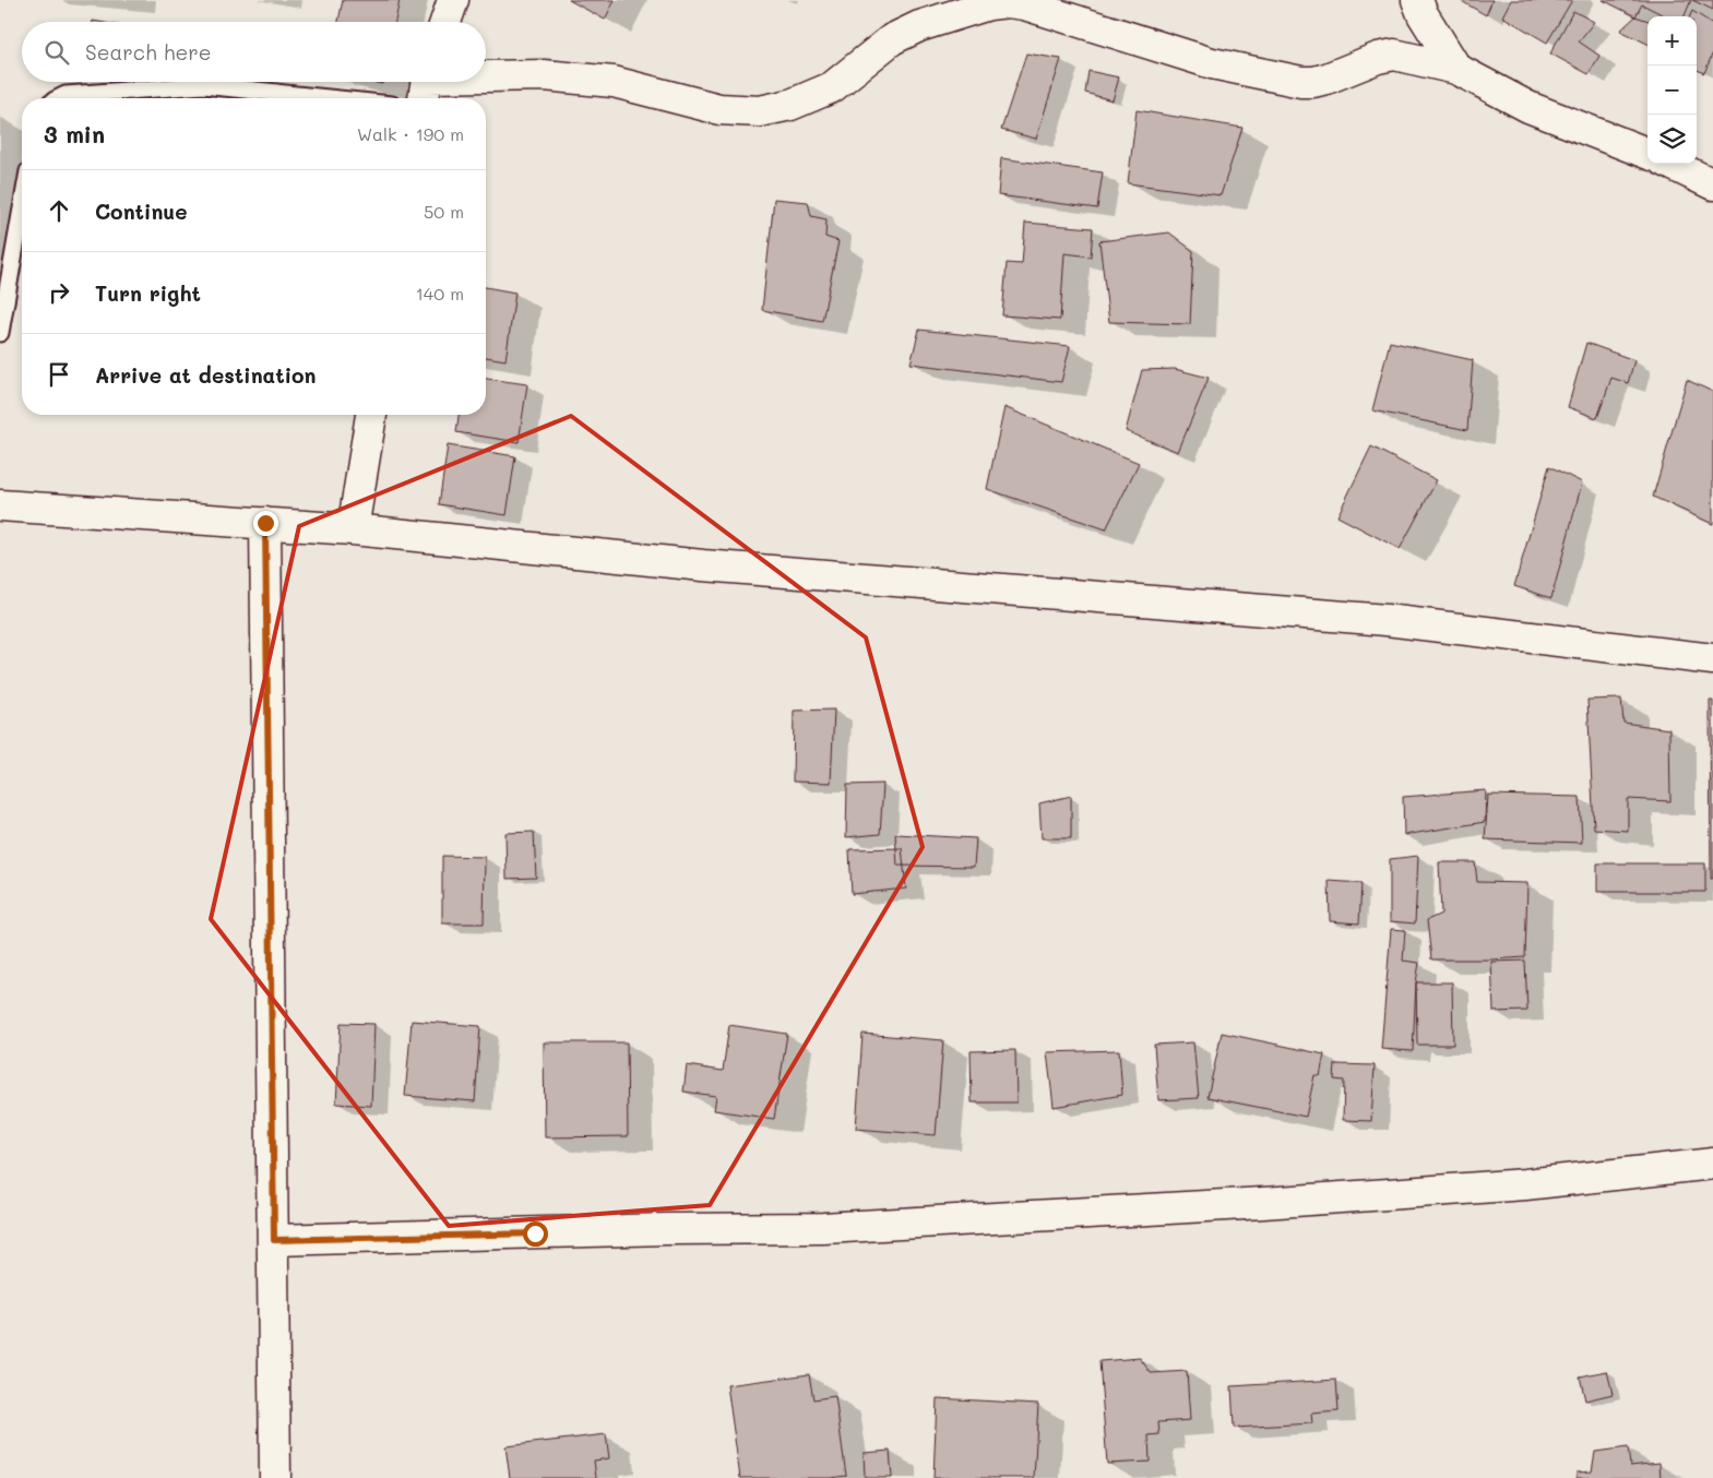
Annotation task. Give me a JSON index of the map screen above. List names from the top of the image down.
{
  "page": {
    "map_buttons": ["+", "−"],
    "search": "Search here",
    "heading": ["3 min", "Walk · 190 m"],
    "list": [
      ["Continue", "50 m"],
      ["Turn right", "140 m"],
      "Arrive at destination"
    ]
  }
}
